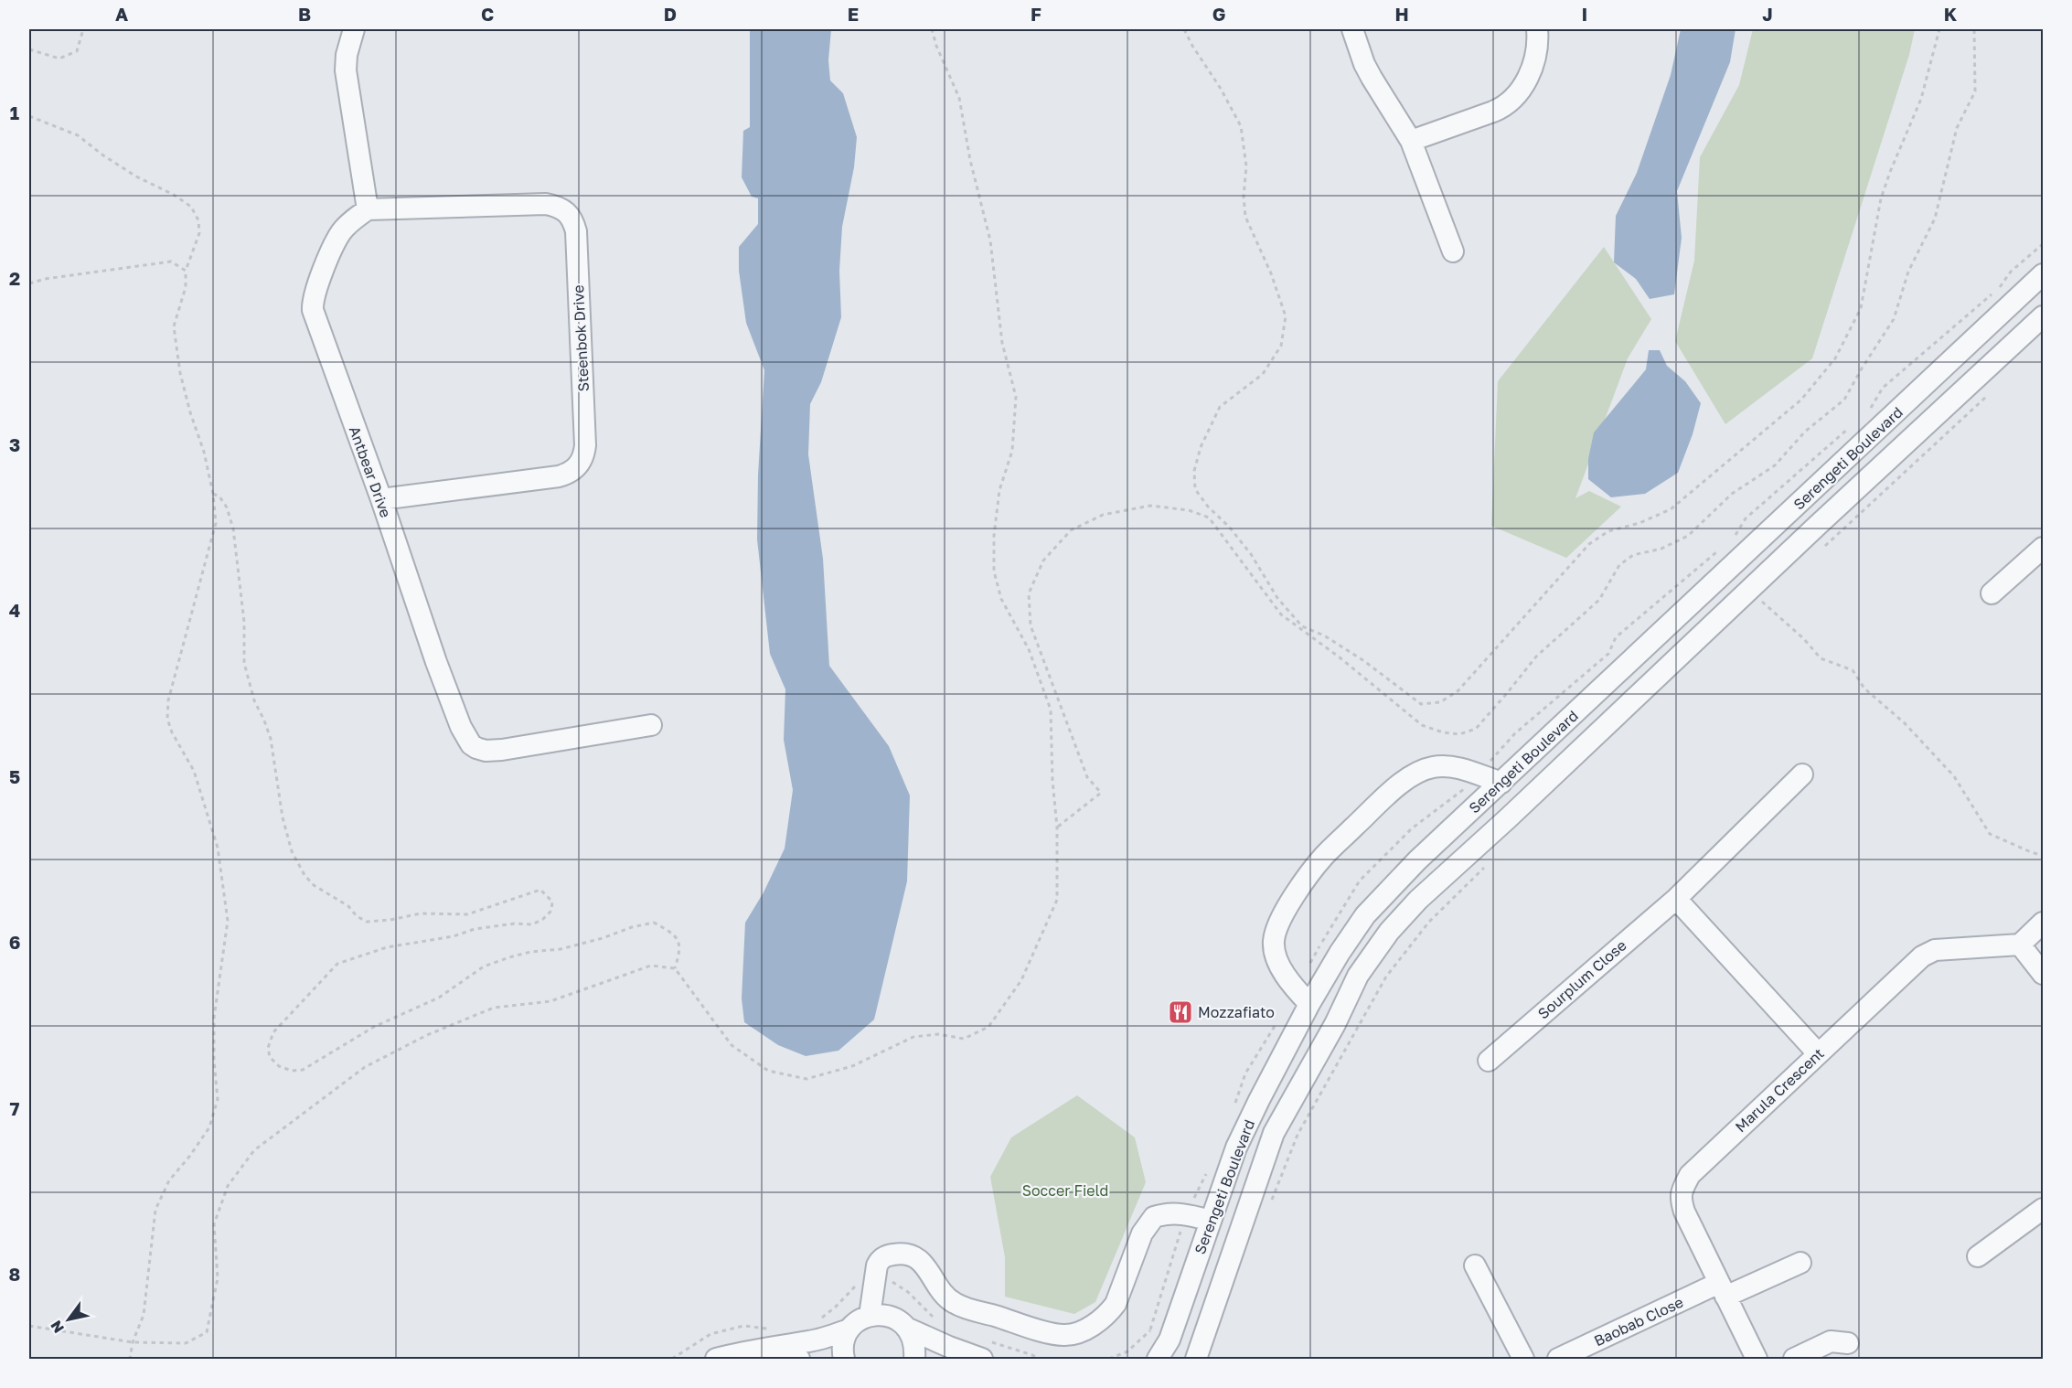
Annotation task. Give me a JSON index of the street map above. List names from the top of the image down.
{
  "streets": {
    "street": [
      "Steenbok Drive",
      "Serengeti Boulevard",
      "Antbear Drive",
      "Sourplum Close",
      "Marula Crescent",
      "Baobab Close"
    ]
  },
  "crossings": [
    ["Steenbok Drive", "Antbear Drive"],
    ["Marula Crescent", "Baobab Close"]
  ],
  "parks": ["Soccer Field"],
  "places": {
    "restaurant": ["Mozzafiato"]
  },
  "north": "bottom left",
  "grid": {
    "columns": [
      "A",
      "B",
      "C",
      "D",
      "E",
      "F",
      "G",
      "H",
      "I",
      "J",
      "K"
    ],
    "rows": [
      "1",
      "2",
      "3",
      "4",
      "5",
      "6",
      "7",
      "8"
    ]
  }
}
